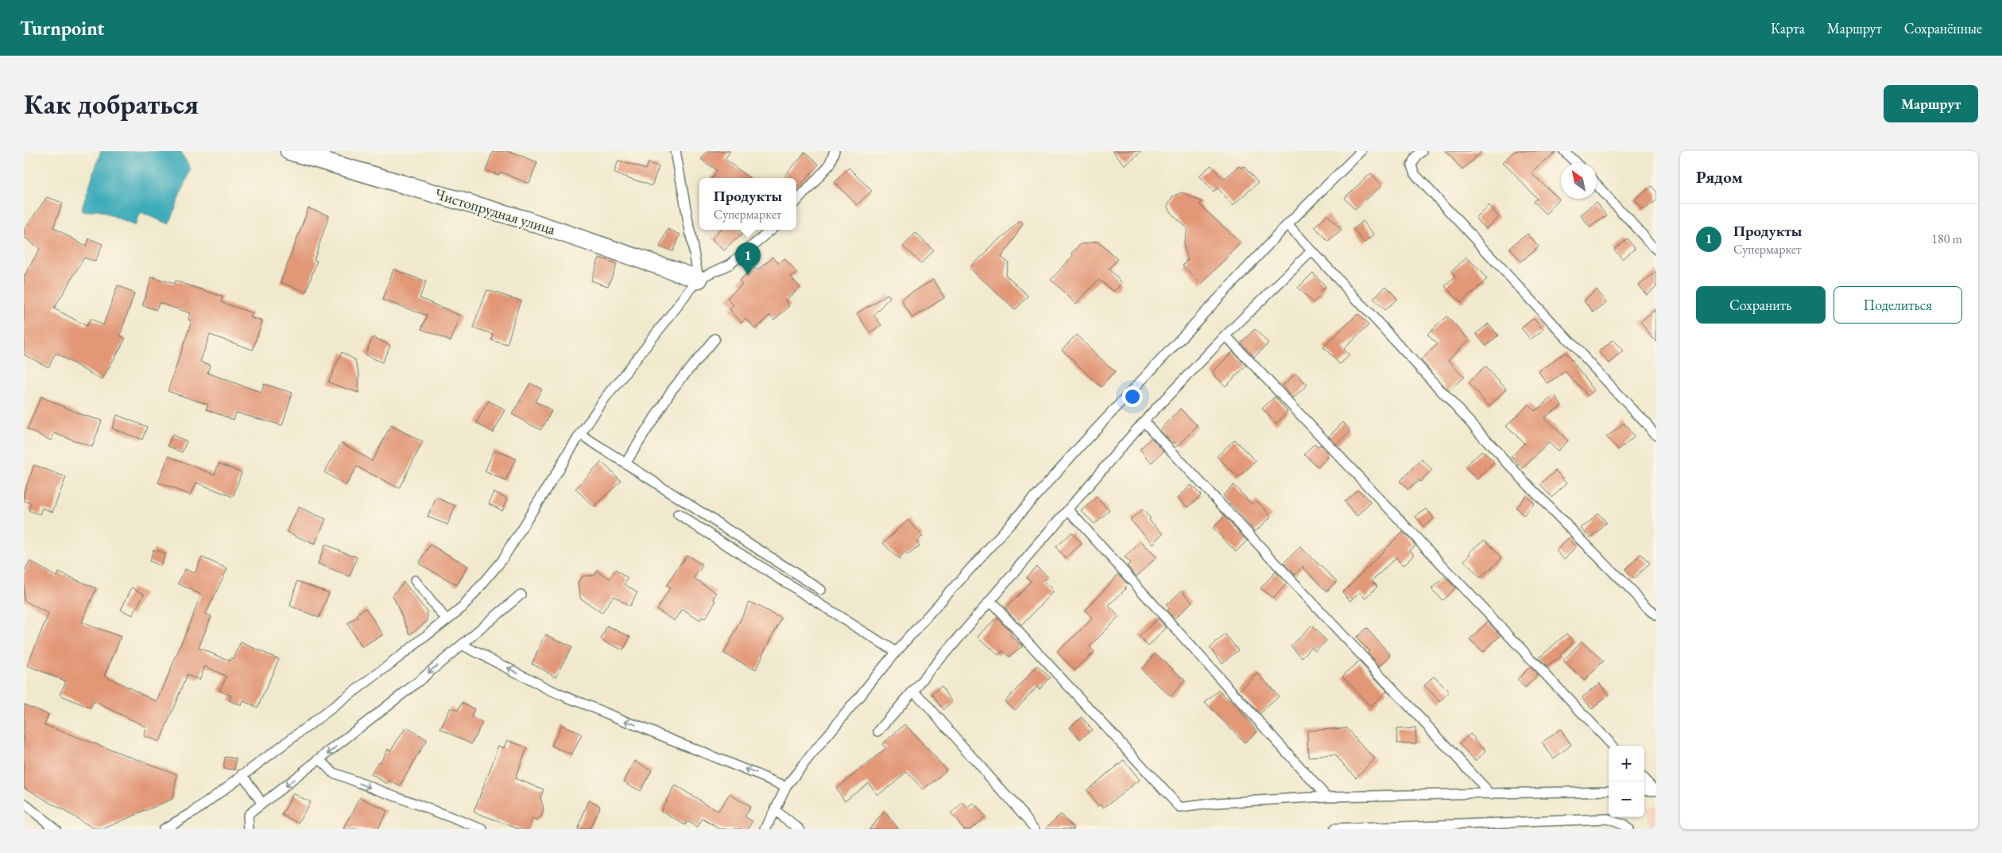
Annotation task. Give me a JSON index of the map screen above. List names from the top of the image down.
{
  "streets": {
    "street": ["Чистопрудная улица"]
  },
  "north": "top left",
  "page": {
    "header": "Turnpoint",
    "nav": ["Карта", "Маршрут", "Сохранённые"],
    "buttons": [
      "Маршрут",
      ["Сохранить", "Поделиться"]
    ],
    "title": "Как добраться",
    "heading": "Рядом",
    "popup": ["Продукты", "Супермаркет"],
    "list": [
      {
        "mark": "1",
        "name": "Продукты",
        "note": "Супермаркет",
        "value": "180 m"
      }
    ],
    "pins": "1",
    "map_buttons": ["+", "−"]
  }
}
